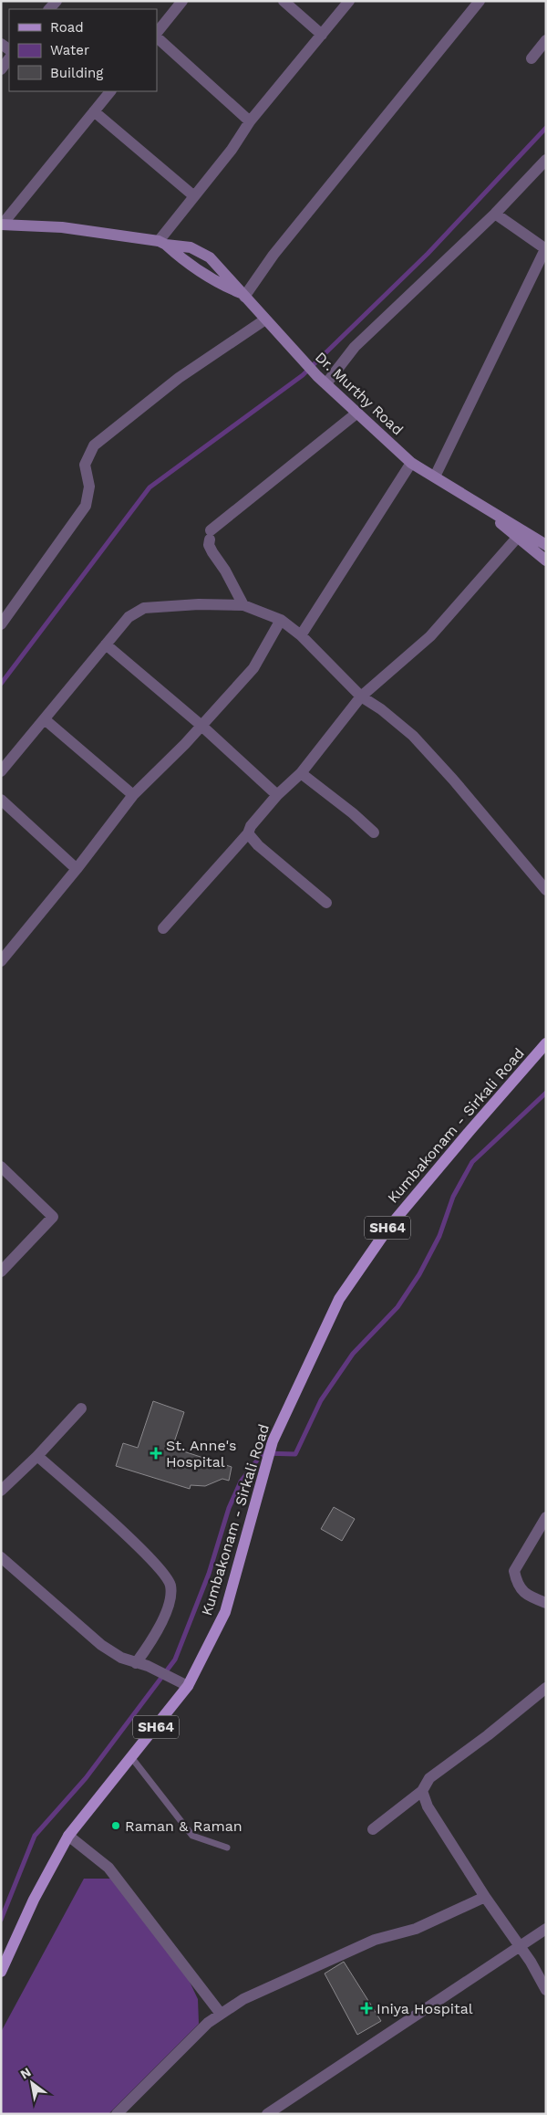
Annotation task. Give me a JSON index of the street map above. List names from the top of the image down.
{
  "streets": {
    "main road": ["Dr. Murthy Road", "Kumbakonam - Sirkali Road", "SH64"]
  },
  "places": {
    "health": ["St. Anne's Hospital", "Iniya Hospital"],
    "other": ["Raman & Raman"]
  },
  "legend": ["Road", "Water", "Building"],
  "north": "top left"
}
